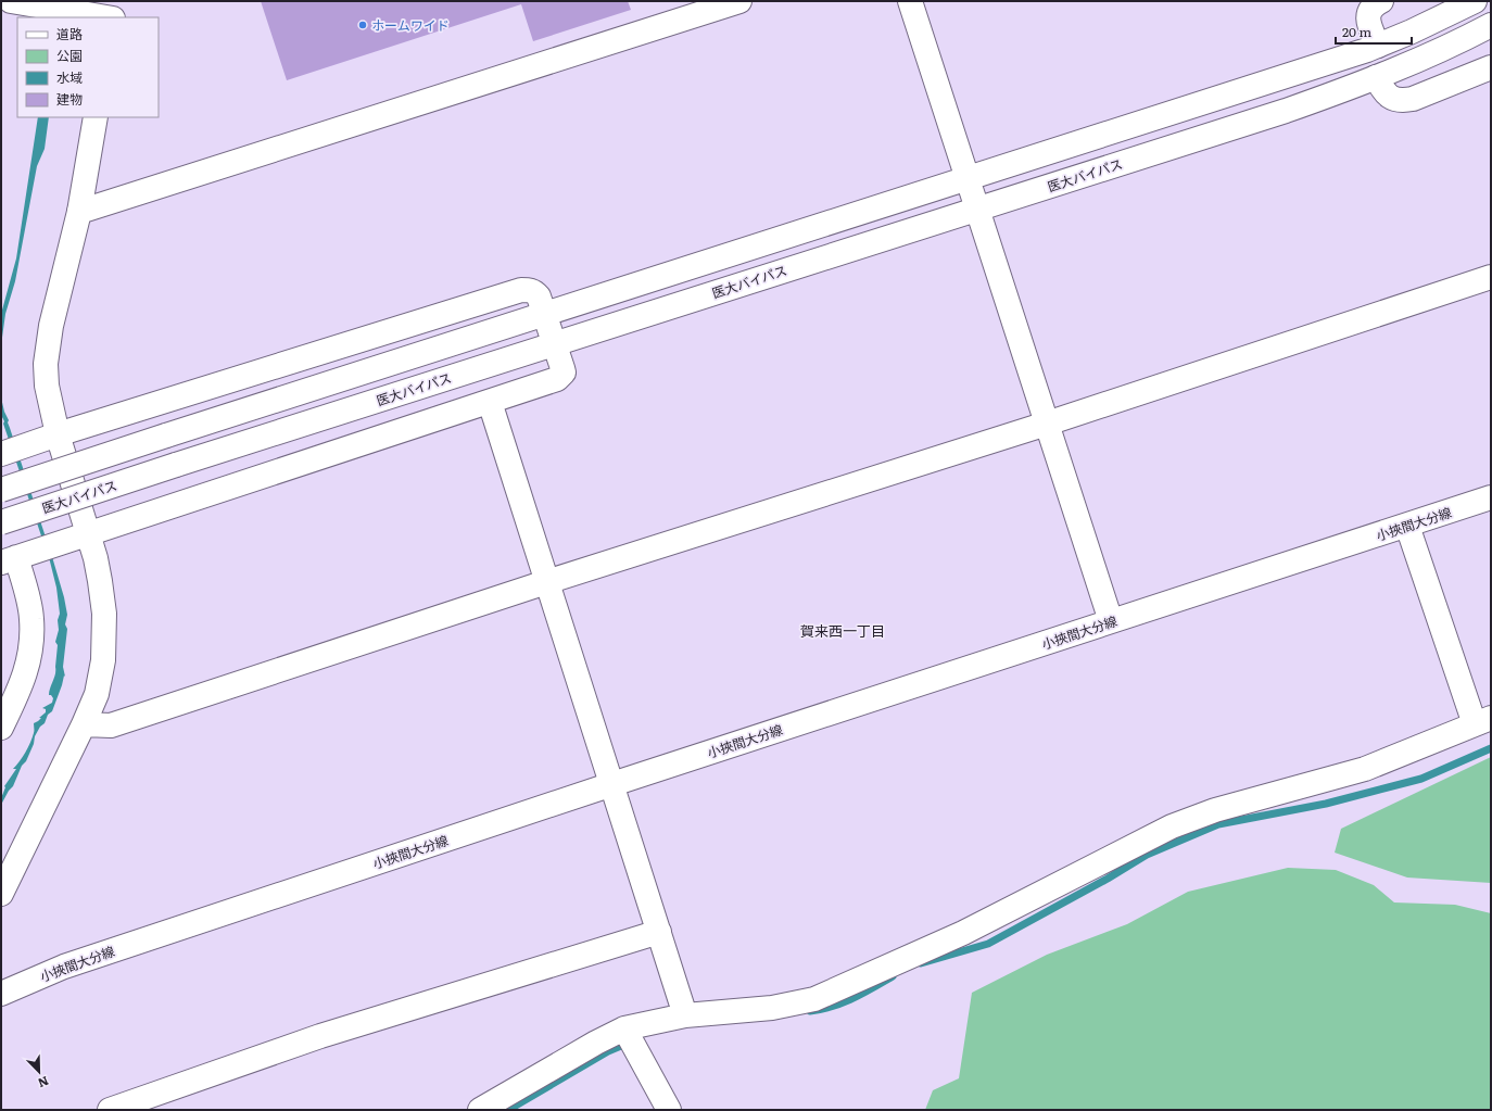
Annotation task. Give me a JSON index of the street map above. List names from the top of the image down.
{
  "streets": {
    "street": ["医大バイパス", "小挾間大分線"]
  },
  "districts": ["賀来西一丁目"],
  "places": ["ホームワイド"],
  "legend": [
    "道路",
    "公園",
    "水域",
    "建物"
  ],
  "scale_bar": "20 m",
  "north": "bottom right"
}
